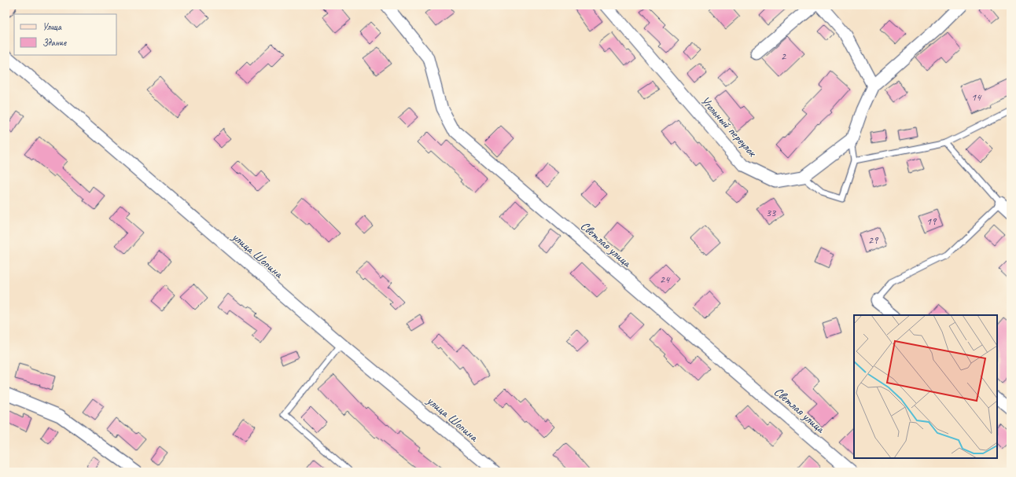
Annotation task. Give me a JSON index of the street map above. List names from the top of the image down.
{
  "streets": {
    "street": ["Угольный переулок", "Светлая улица", "улица Шопина"]
  },
  "house_numbers": [
    "2",
    "14",
    "33",
    "19",
    "29",
    "24"
  ],
  "legend": ["Улица", "Здание"]
}
